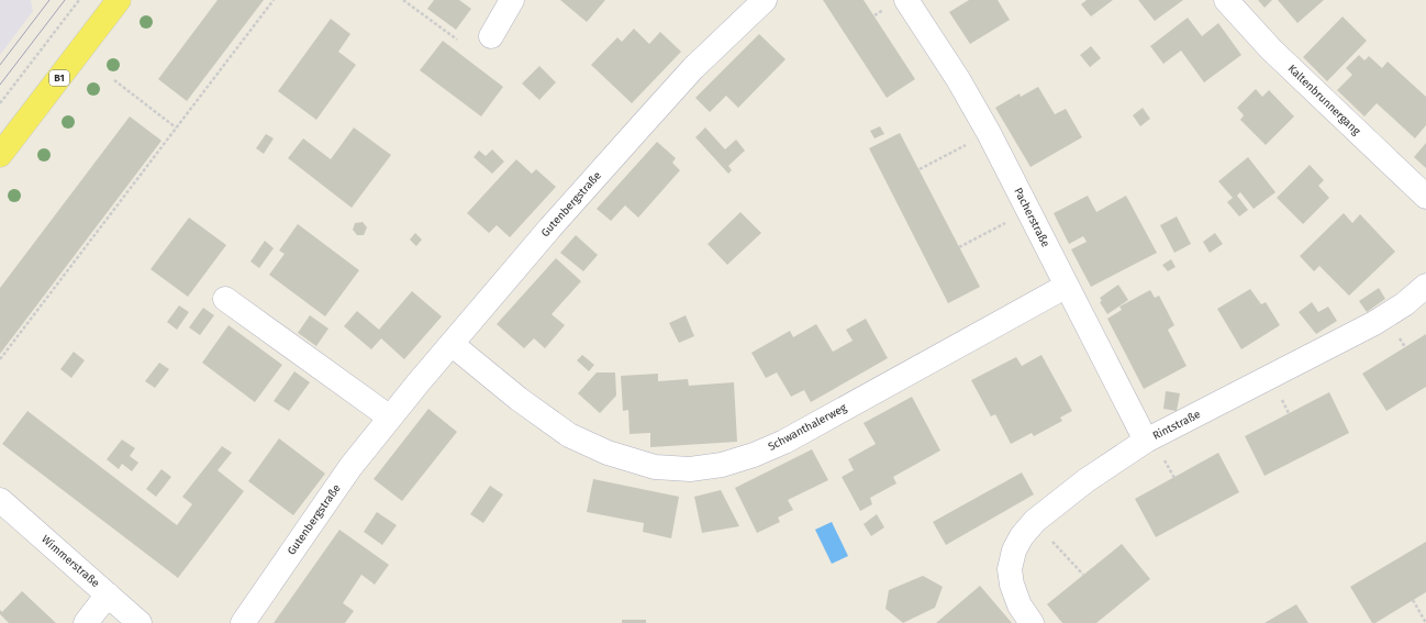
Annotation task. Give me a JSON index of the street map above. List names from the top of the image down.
{
  "streets": {
    "main road": ["B1"],
    "street": [
      "Kaltenbrunnergang",
      "Gutenbergstraße",
      "Pacherstraße",
      "Rintstraße",
      "Schwanthalerweg",
      "Wimmerstraße"
    ]
  },
  "crossings": [
    ["Gutenbergstraße", "Schwanthalerweg"],
    ["Pacherstraße", "Rintstraße"],
    ["Pacherstraße", "Schwanthalerweg"]
  ]
}
